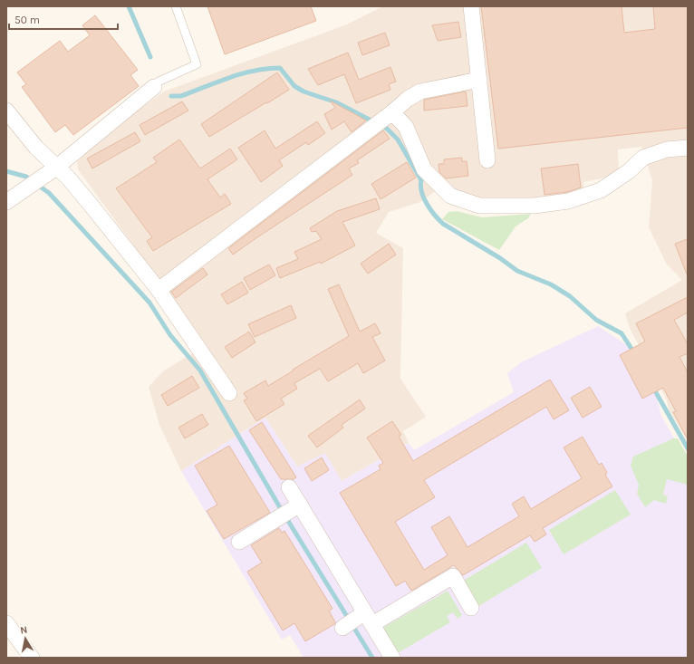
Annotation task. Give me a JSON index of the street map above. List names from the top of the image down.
{
  "scale_bar": "50 m",
  "north": "top"
}
